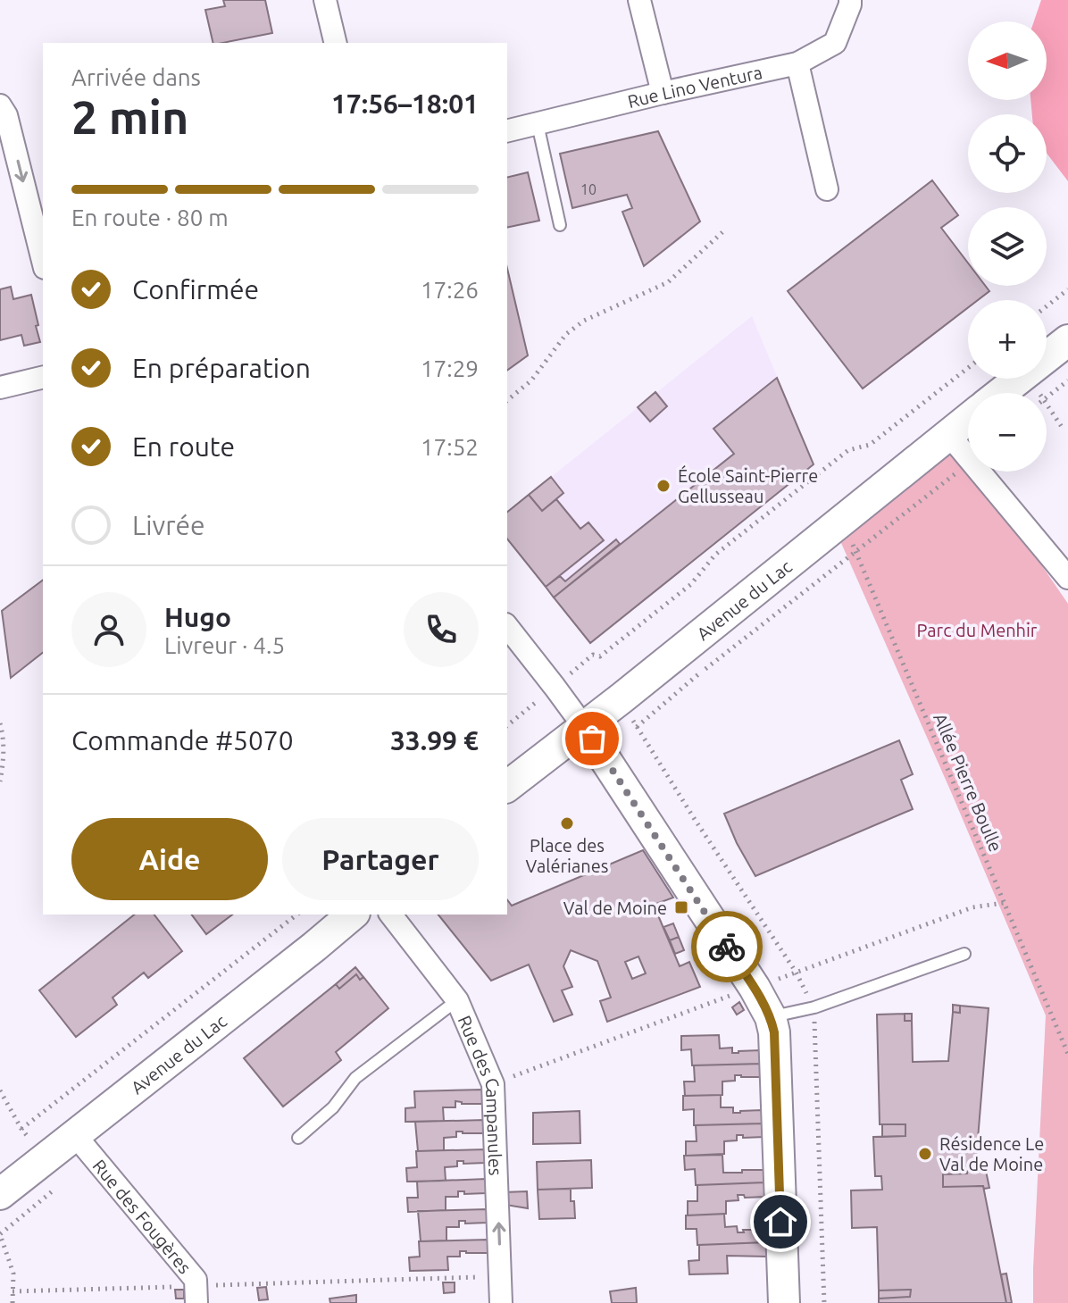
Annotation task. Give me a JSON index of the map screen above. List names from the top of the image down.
{
  "streets": {
    "street": [
      "Rue Lino Ventura",
      "Avenue du Lac",
      "Rue des Campanules",
      "Rue des Fougères"
    ],
    "path": ["Allée Pierre Boulle"]
  },
  "crossings": [
    ["Avenue du Lac", "Allée Pierre Boulle"],
    ["Avenue du Lac", "Rue des Fougères"]
  ],
  "one_way": ["Rue des Campanules"],
  "parks": ["Parc du Menhir"],
  "places": {
    "other": ["École Saint-Pierre Gellusseau", "Place des Valérianes", "Résidence Le Val de Moine"],
    "transit": ["Val de Moine"]
  },
  "house_numbers": ["10"],
  "north": "left",
  "page": {
    "map_buttons": ["+", "−"],
    "heading": ["2 min", "Arrivée dans", "17:56–18:01"],
    "panel": [
      "Hugo",
      "Livreur · 4.5",
      "Commande #5070",
      "33.99 €"
    ],
    "bar": "En route · 80 m",
    "list": [
      ["Confirmée", "17:26"],
      ["En préparation", "17:29"],
      ["En route", "17:52"],
      "Livrée"
    ],
    "buttons": ["Aide", "Partager"]
  }
}
